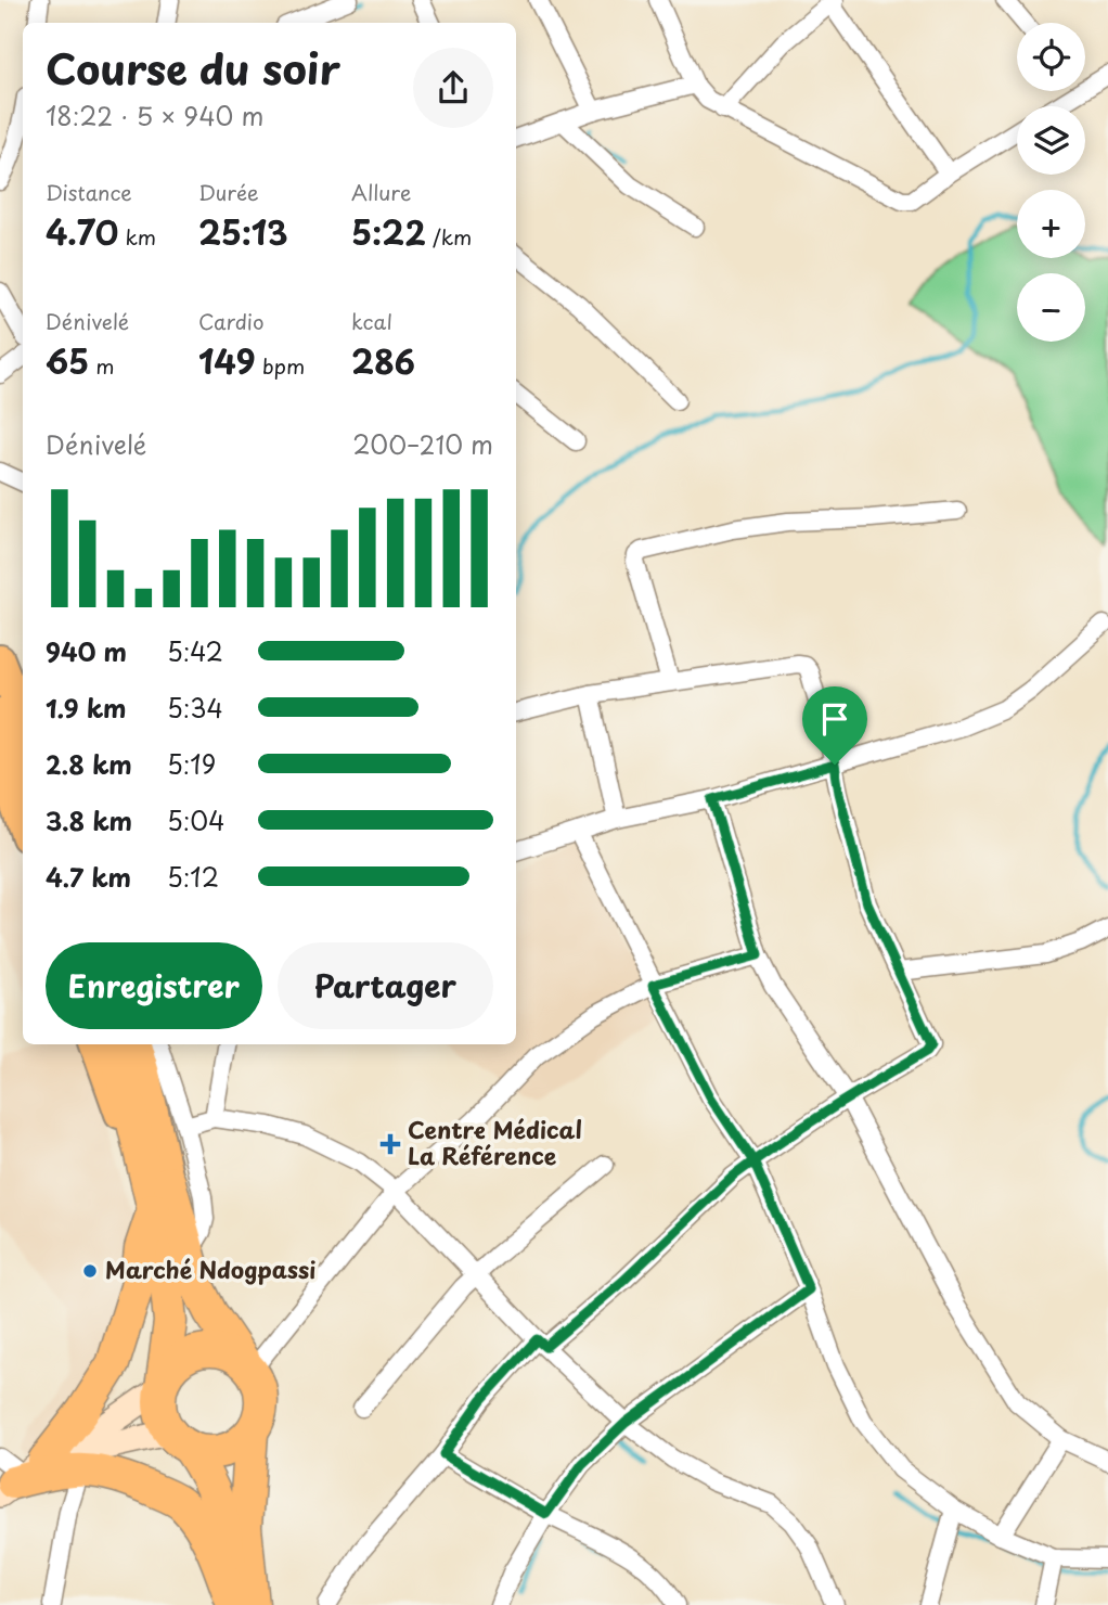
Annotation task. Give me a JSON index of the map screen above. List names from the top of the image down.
{
  "places": {
    "health": ["Centre Médical La Référence"],
    "other": ["Marché Ndogpassi"]
  },
  "page": {
    "map_buttons": ["+", "−"],
    "heading": ["Course du soir", "18:22 · 5 × 940 m"],
    "stats": [
      ["Distance", "4.70 km"],
      ["Durée", "25:13"],
      ["Allure", "5:22 /km"],
      ["Dénivelé", "65 m"],
      ["Cardio", "149 bpm"],
      ["kcal", "286"]
    ],
    "chart": ["Dénivelé", "200–210 m"],
    "list": [
      {
        "name": "940 m",
        "note": "5:42"
      },
      {
        "name": "1.9 km",
        "note": "5:34"
      },
      {
        "name": "2.8 km",
        "note": "5:19"
      },
      {
        "name": "3.8 km",
        "note": "5:04"
      },
      {
        "name": "4.7 km",
        "note": "5:12"
      }
    ],
    "buttons": ["Enregistrer", "Partager"]
  }
}
